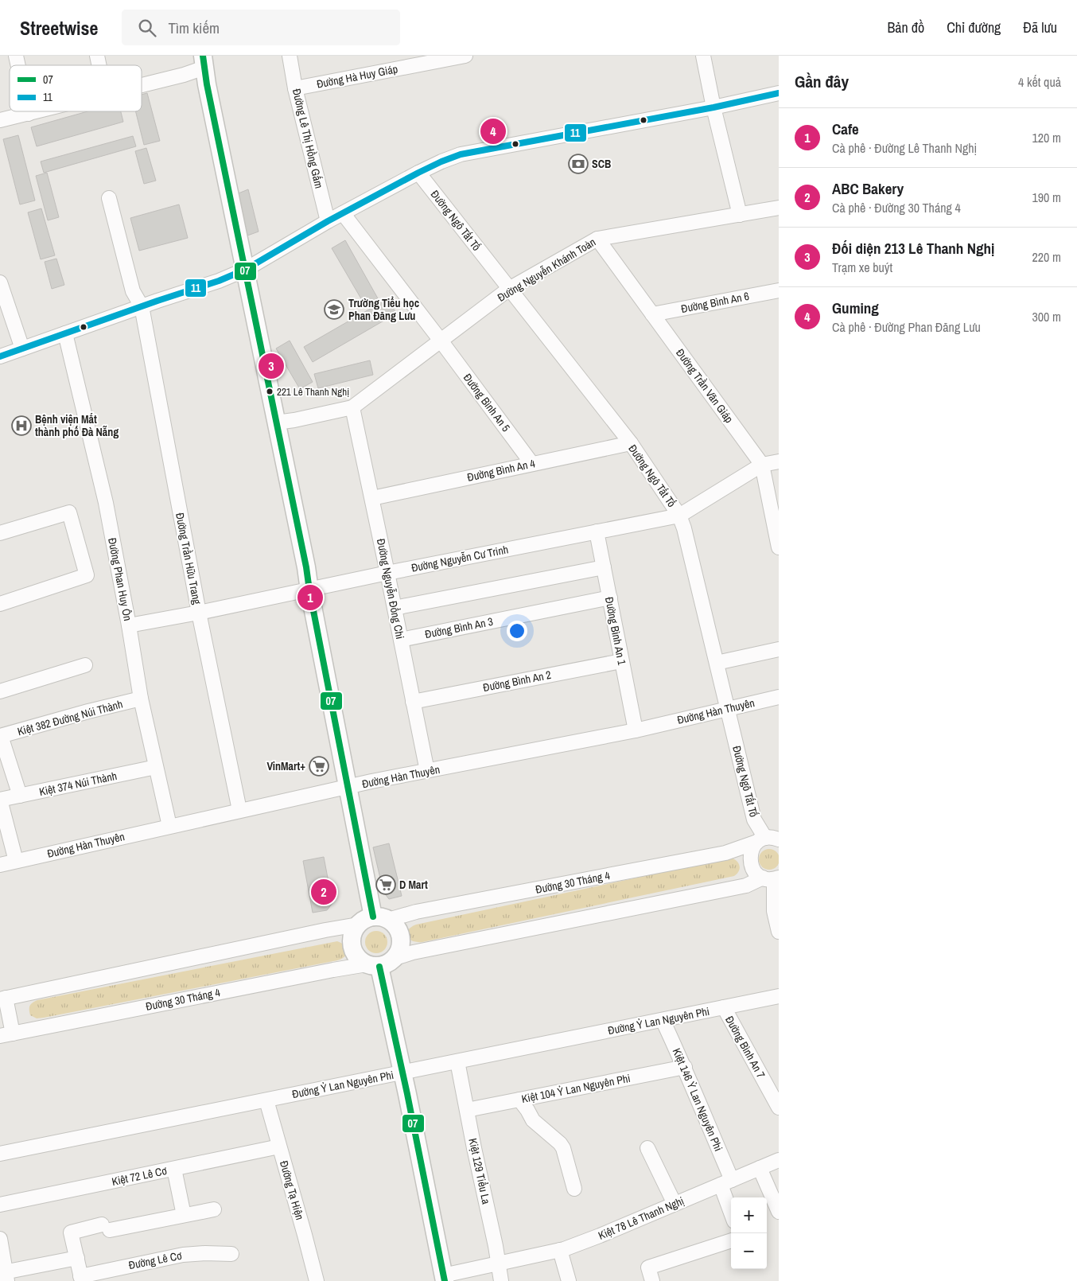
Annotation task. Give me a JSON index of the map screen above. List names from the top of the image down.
{
  "streets": {
    "street": [
      "Đường Hà Huy Giáp",
      "Đường Lê Thị Hồng Gấm",
      "Đường Ngô Tất Tố",
      "Đường Nguyễn Khánh Toàn",
      "Đường Bình An 6",
      "Đường Trần Văn Giáp",
      "Đường Bình An 5",
      "Đường Bình An 4",
      "Đường Trần Hữu Trang",
      "Đường Nguyễn Cư Trinh",
      "Đường Phan Huy Ôn",
      "Đường Nguyễn Đổng Chi",
      "Đường Bình An 3",
      "Đường Bình An 1",
      "Đường Bình An 2",
      "Đường Hàn Thuyên",
      "Kiệt 382 Đường Núi Thành",
      "Kiệt 374 Núi Thành",
      "Đường 30 Tháng 4",
      "Đường Ỷ Lan Nguyên Phi",
      "Đường Bình An 7",
      "Kiệt 104 Ỷ Lan Nguyên Phi",
      "Kiệt 146 Ỷ Lan Nguyên Phi",
      "Kiệt 129 Tiểu La",
      "Kiệt 72 Lê Cơ",
      "Đường Tạ Hiện",
      "Kiệt 78 Lê Thanh Nghị",
      "Đường Lê Cơ"
    ]
  },
  "crossings": [
    ["Đường Hà Huy Giáp", "Đường Lê Thị Hồng Gấm"],
    ["Đường Ngô Tất Tố", "Đường Nguyễn Khánh Toàn"],
    ["Đường Ngô Tất Tố", "Đường Bình An 4"],
    ["Đường Ngô Tất Tố", "Đường Nguyễn Cư Trinh"],
    ["Đường Ngô Tất Tố", "Đường Hàn Thuyên"],
    ["Đường Ngô Tất Tố", "Đường 30 Tháng 4"],
    ["Đường Nguyễn Khánh Toàn", "Đường Trần Văn Giáp"],
    ["Đường Nguyễn Khánh Toàn", "Đường Bình An 5"],
    ["Đường Nguyễn Khánh Toàn", "Đường Nguyễn Đổng Chi"],
    ["Đường Bình An 6", "Đường Trần Văn Giáp"],
    ["Đường Trần Văn Giáp", "Đường Nguyễn Cư Trinh"],
    ["Đường Bình An 5", "Đường Bình An 4"],
    ["Đường Bình An 4", "Đường Nguyễn Đổng Chi"],
    ["Đường Trần Hữu Trang", "Đường Nguyễn Cư Trinh"],
    ["Đường Trần Hữu Trang", "Đường Hàn Thuyên"],
    ["Đường Nguyễn Cư Trinh", "Đường Phan Huy Ôn"],
    ["Đường Nguyễn Cư Trinh", "Đường Nguyễn Đổng Chi"],
    ["Đường Nguyễn Cư Trinh", "Đường Bình An 1"],
    ["Đường Phan Huy Ôn", "Đường Hàn Thuyên"],
    ["Đường Phan Huy Ôn", "Kiệt 382 Đường Núi Thành"],
    ["Đường Phan Huy Ôn", "Kiệt 374 Núi Thành"],
    ["Đường Nguyễn Đổng Chi", "Đường Bình An 3"],
    ["Đường Nguyễn Đổng Chi", "Đường Bình An 2"],
    ["Đường Nguyễn Đổng Chi", "Đường Hàn Thuyên"],
    ["Đường Bình An 3", "Đường Bình An 1"],
    ["Đường Bình An 1", "Đường Bình An 2"],
    ["Đường Bình An 1", "Đường Hàn Thuyên"],
    ["Đường Ỷ Lan Nguyên Phi", "Đường Bình An 7"],
    ["Đường Ỷ Lan Nguyên Phi", "Kiệt 146 Ỷ Lan Nguyên Phi"],
    ["Đường Ỷ Lan Nguyên Phi", "Kiệt 129 Tiểu La"],
    ["Đường Ỷ Lan Nguyên Phi", "Đường Tạ Hiện"],
    ["Kiệt 104 Ỷ Lan Nguyên Phi", "Kiệt 146 Ỷ Lan Nguyên Phi"],
    ["Kiệt 104 Ỷ Lan Nguyên Phi", "Kiệt 129 Tiểu La"],
    ["Kiệt 146 Ỷ Lan Nguyên Phi", "Kiệt 78 Lê Thanh Nghị"],
    ["Kiệt 129 Tiểu La", "Kiệt 78 Lê Thanh Nghị"],
    ["Kiệt 72 Lê Cơ", "Đường Tạ Hiện"]
  ],
  "places": {
    "bank": ["SCB"],
    "school or university": ["Trường Tiểu học Phan Đăng Lưu"],
    "other": ["221 Lê Thanh Nghị"],
    "hospital": ["Bệnh viện Mắt thành phố Đà Nẵng"],
    "supermarket": ["VinMart+", "D Mart"]
  },
  "lines": ["transit line 07", "transit line 11"],
  "legend": ["07", "11"],
  "page": {
    "header": "Streetwise",
    "search": "Tìm kiếm",
    "nav": ["Bản đồ", "Chỉ đường", "Đã lưu"],
    "heading": ["Gần đây", "4 kết quả"],
    "list": [
      {
        "mark": "1",
        "name": "Cafe",
        "note": "Cà phê · Đường Lê Thanh Nghị",
        "value": "120 m"
      },
      {
        "mark": "2",
        "name": "ABC Bakery",
        "note": "Cà phê · Đường 30 Tháng 4",
        "value": "190 m"
      },
      {
        "mark": "3",
        "name": "Đối diện 213 Lê Thanh Nghị",
        "note": "Trạm xe buýt",
        "value": "220 m"
      },
      {
        "mark": "4",
        "name": "Guming",
        "note": "Cà phê · Đường Phan Đăng Lưu",
        "value": "300 m"
      }
    ],
    "pins": [
      "4",
      "3",
      "1",
      "2"
    ],
    "map_buttons": ["+", "−"]
  }
}
